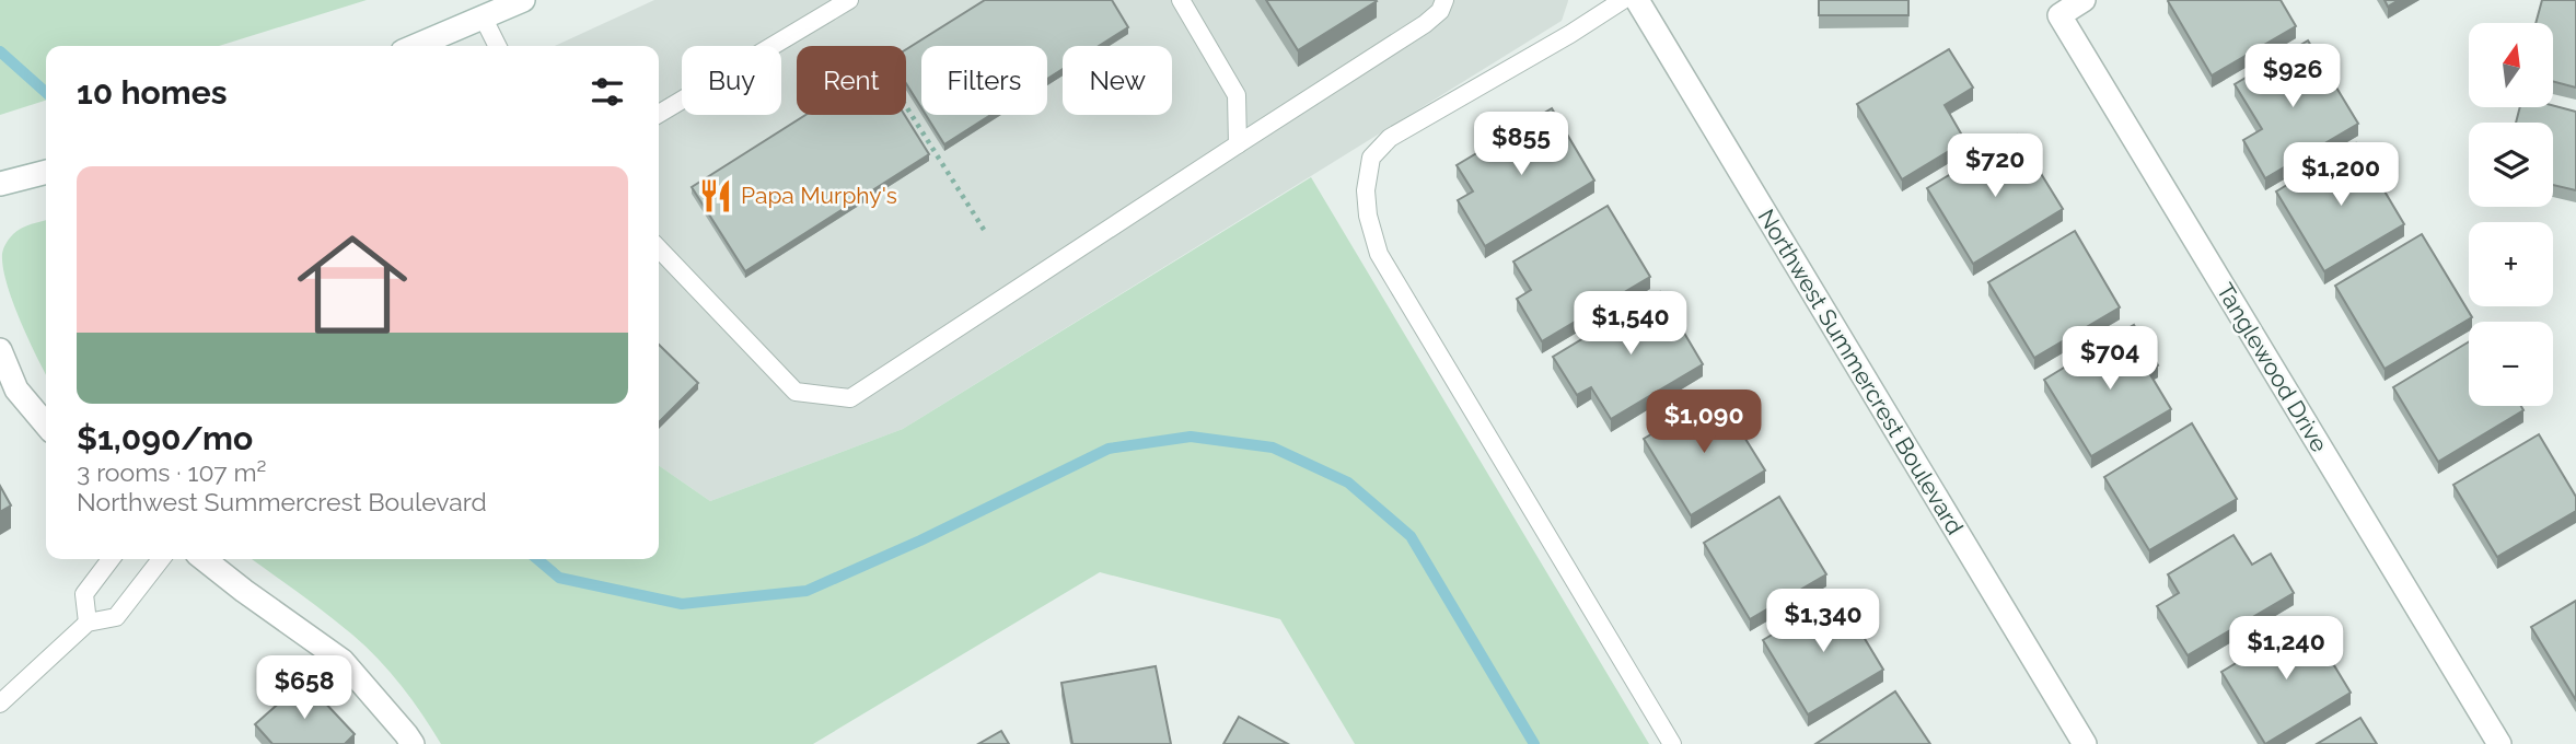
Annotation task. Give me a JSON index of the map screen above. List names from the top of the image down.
{
  "streets": {
    "street": ["Tanglewood Drive", "Northwest Summercrest Boulevard"]
  },
  "places": {
    "restaurant": ["Papa Murphy's"]
  },
  "north": "top",
  "page": {
    "map_buttons": ["+", "−"],
    "price": [
      "$926",
      "$855",
      "$720",
      "$1,200",
      "$1,540",
      "$704",
      "$1,090",
      "$1,340",
      "$1,240",
      "$658"
    ],
    "chip": [
      "Buy",
      "Rent",
      "Filters",
      "New"
    ],
    "heading": "10 homes",
    "list": [
      {
        "name": "$1,090/mo",
        "note": "3 rooms · 107 m² · Northwest Summercrest Boulevard"
      }
    ]
  }
}
